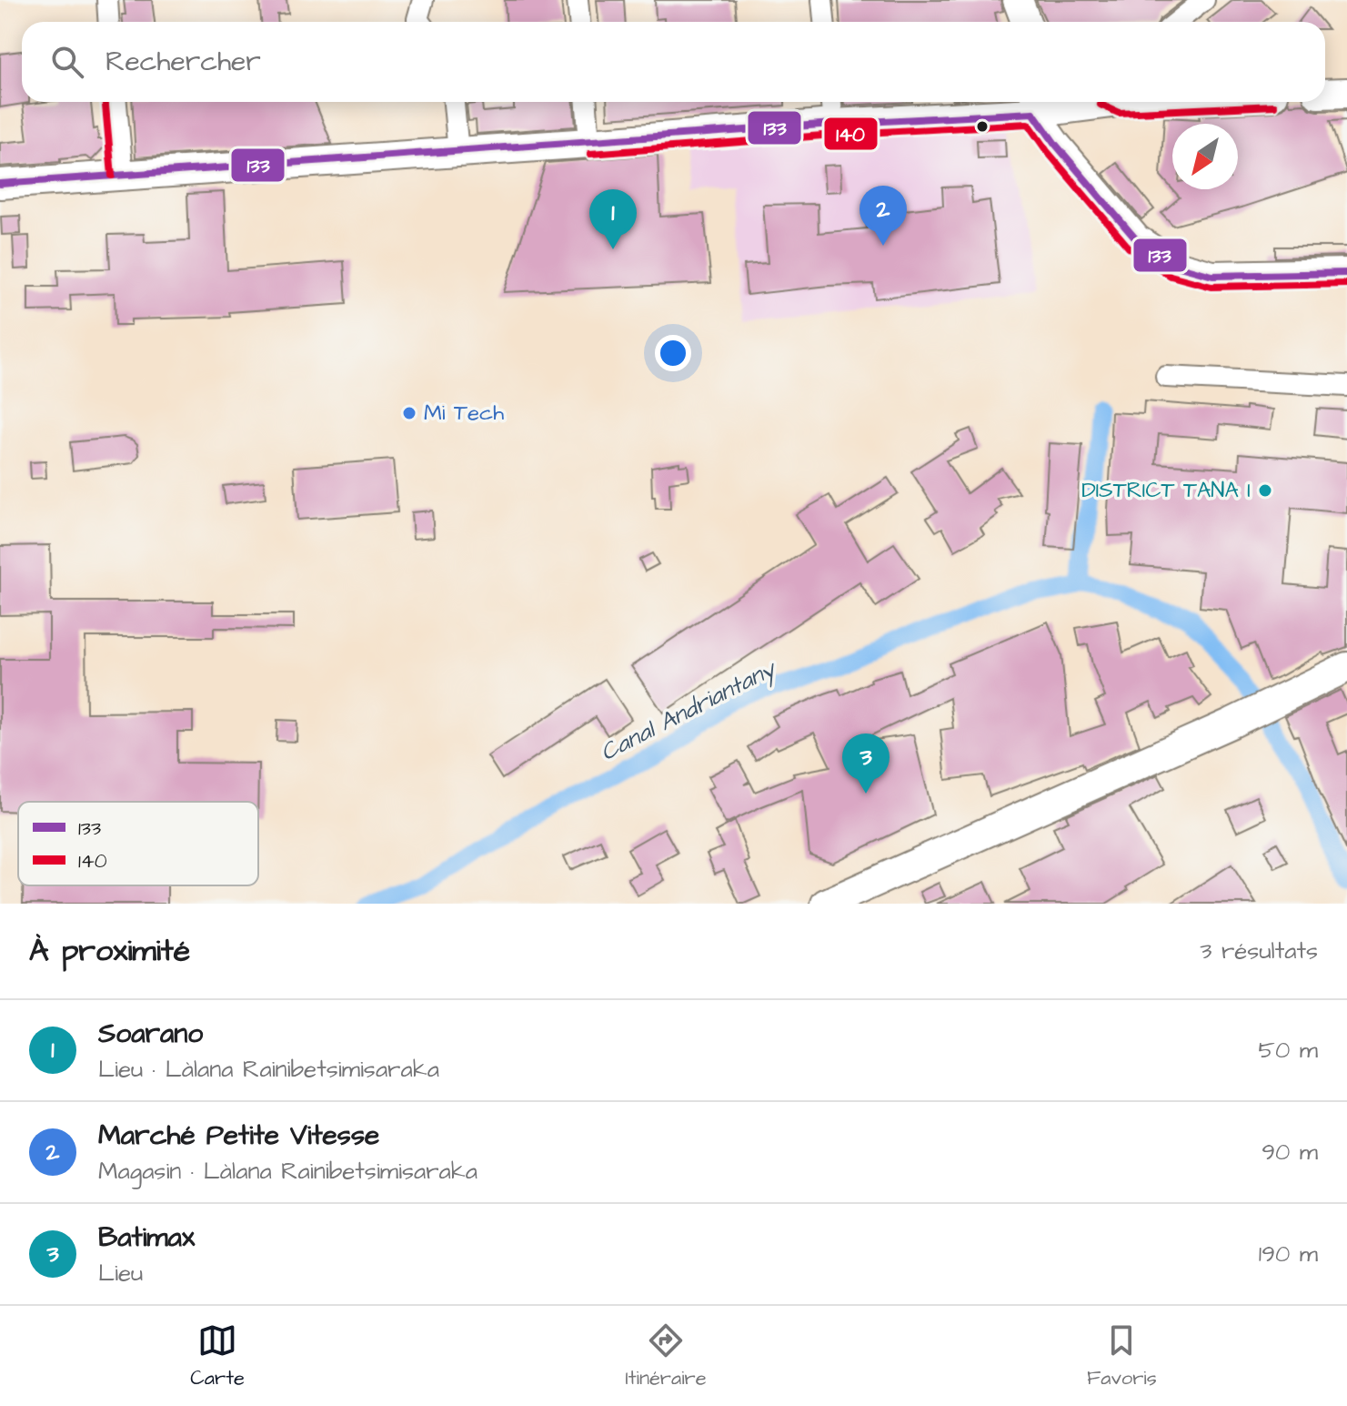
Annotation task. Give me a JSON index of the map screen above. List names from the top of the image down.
{
  "water": ["Canal Andriantany"],
  "places": ["Mi Tech", "DISTRICT TANA I"],
  "lines": ["transit line 140", "transit line 133"],
  "legend": ["133", "140"],
  "north": "bottom left",
  "page": {
    "search": "Rechercher",
    "pins": ["2", "1", "3"],
    "heading": ["À proximité", "3 résultats"],
    "list": [
      {
        "mark": "1",
        "name": "Soarano",
        "note": "Lieu · Làlana Rainibetsimisaraka",
        "value": "50 m"
      },
      {
        "mark": "2",
        "name": "Marché Petite Vitesse",
        "note": "Magasin · Làlana Rainibetsimisaraka",
        "value": "90 m"
      },
      {
        "mark": "3",
        "name": "Batimax",
        "note": "Lieu",
        "value": "190 m"
      }
    ],
    "nav": ["Carte", "Itinéraire", "Favoris"]
  }
}
